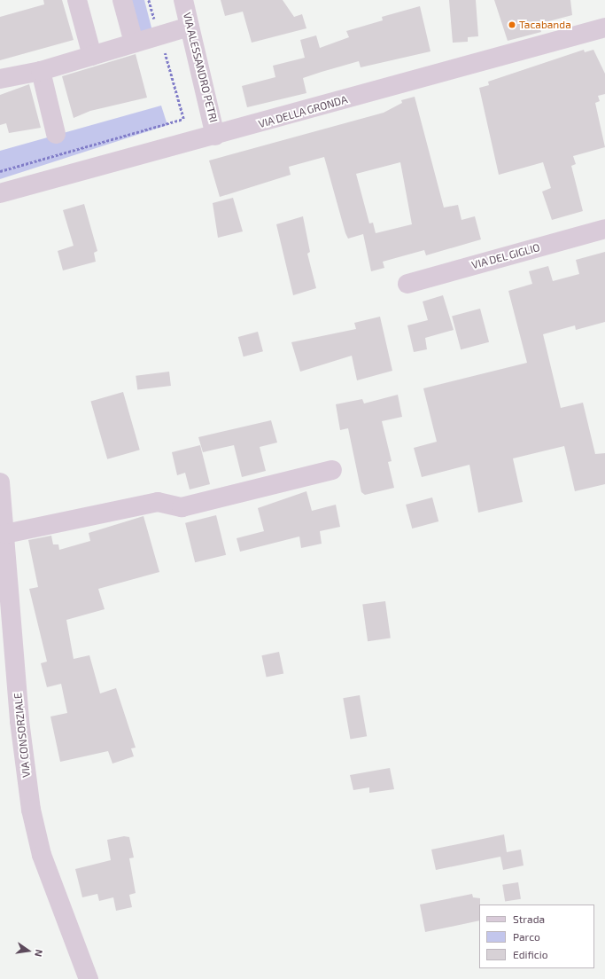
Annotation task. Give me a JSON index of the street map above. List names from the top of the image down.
{
  "streets": {
    "street": [
      "VIA ALESSANDRO PETRI",
      "VIA DELLA GRONDA",
      "VIA DEL GIGLIO",
      "VIA CONSORZIALE"
    ]
  },
  "crossings": [
    ["VIA ALESSANDRO PETRI", "VIA DELLA GRONDA"]
  ],
  "places": ["Tacabanda"],
  "legend": ["Strada", "Parco", "Edificio"],
  "north": "right"
}
